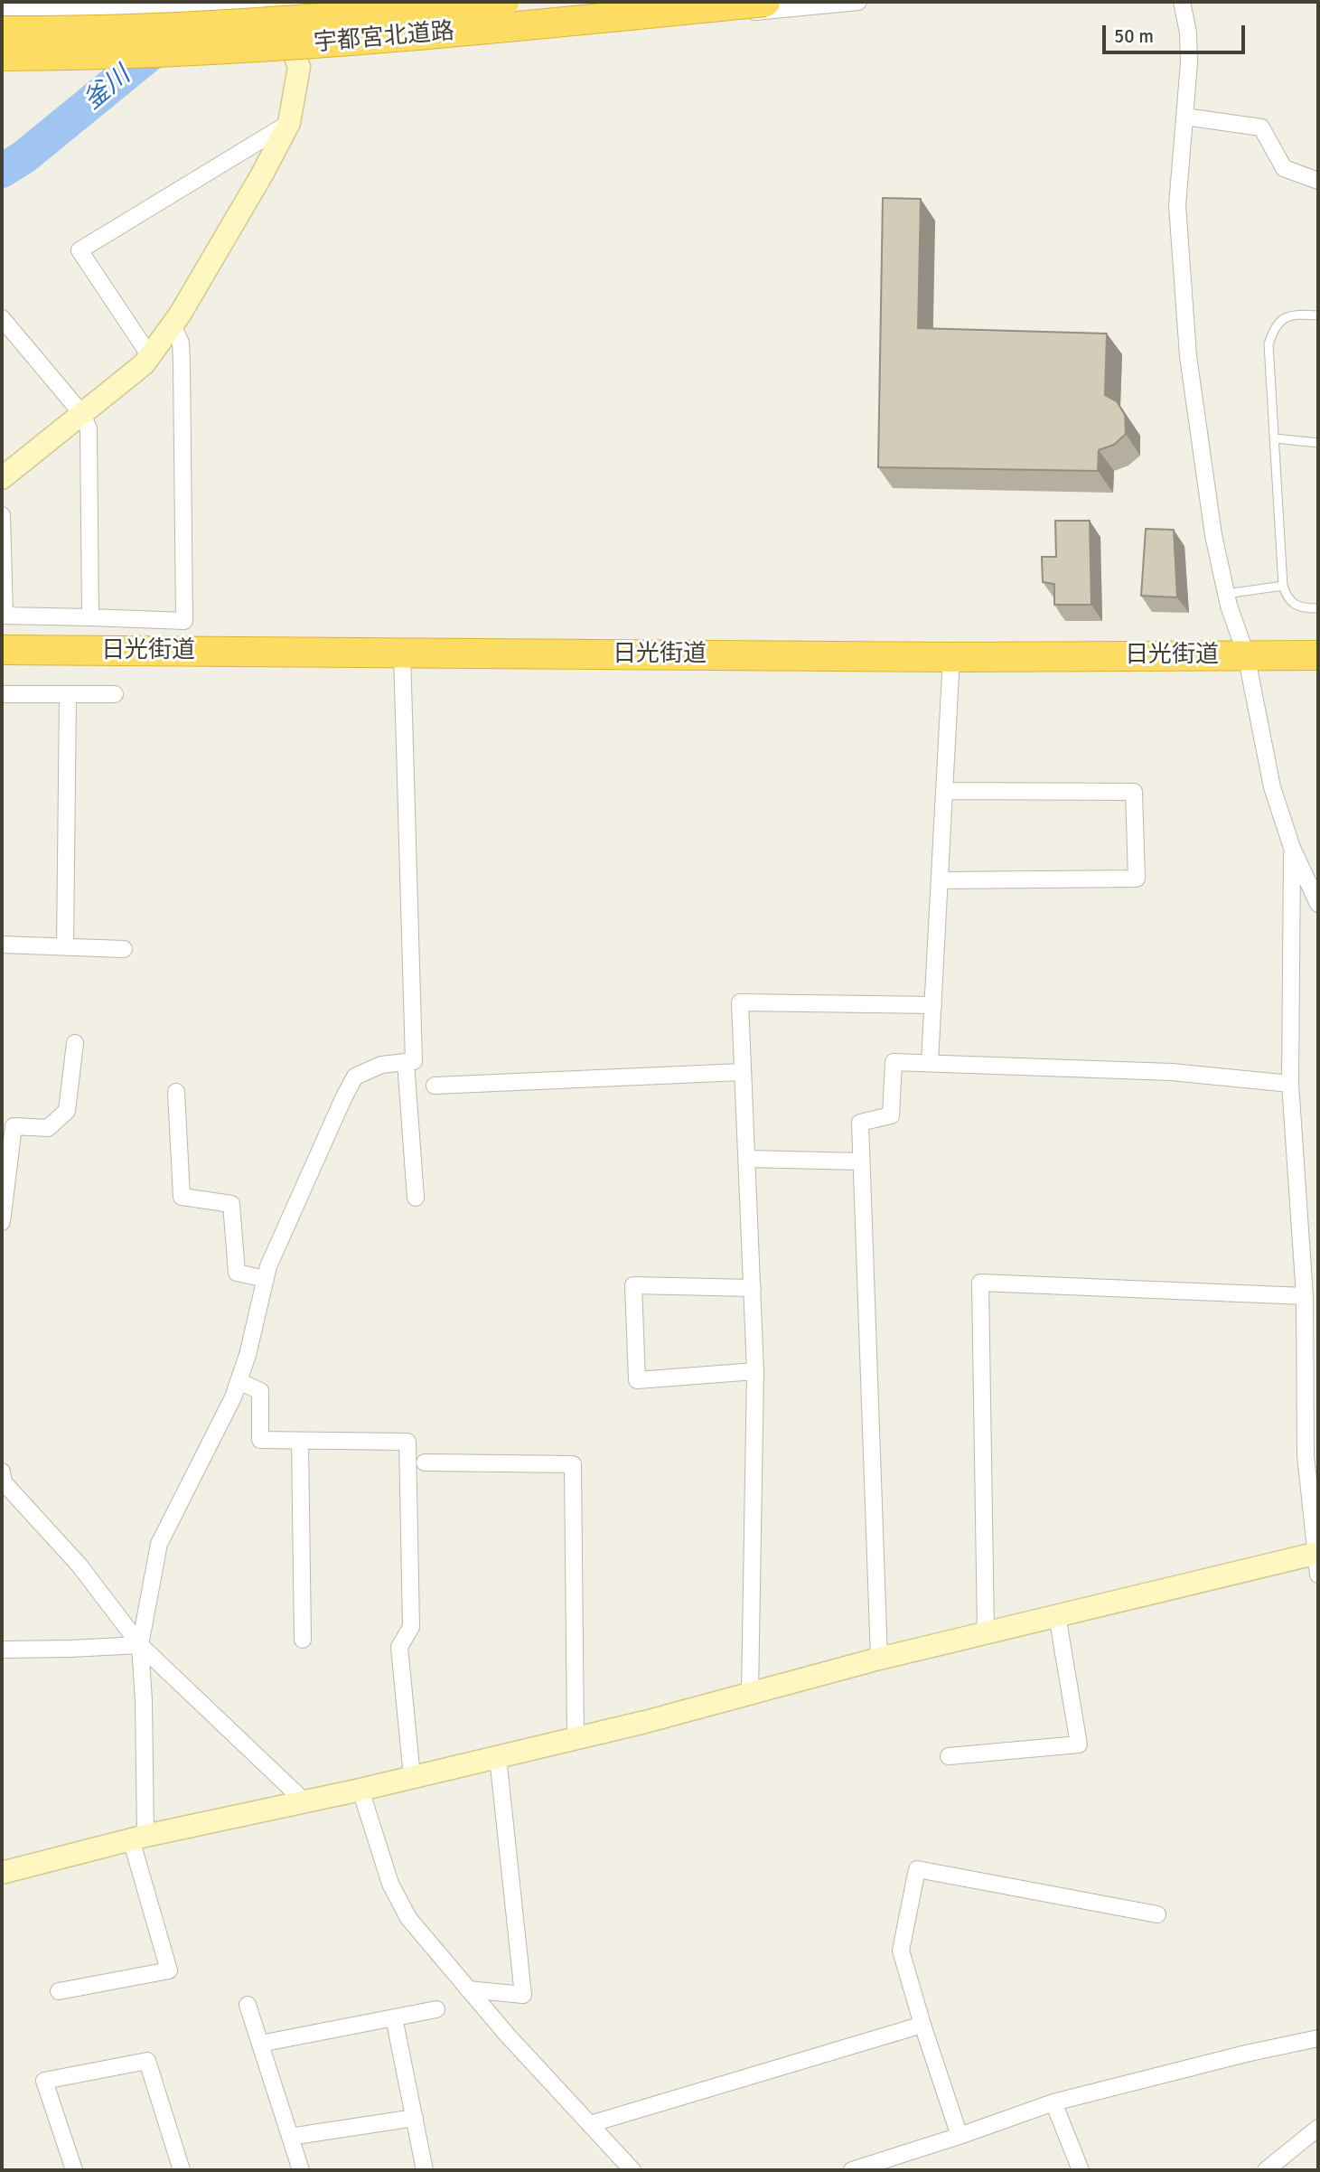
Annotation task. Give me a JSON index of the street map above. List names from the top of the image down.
{
  "streets": {
    "highway": ["宇都宮北道路", "日光街道"]
  },
  "water": ["釜川"],
  "scale_bar": "50 m"
}
